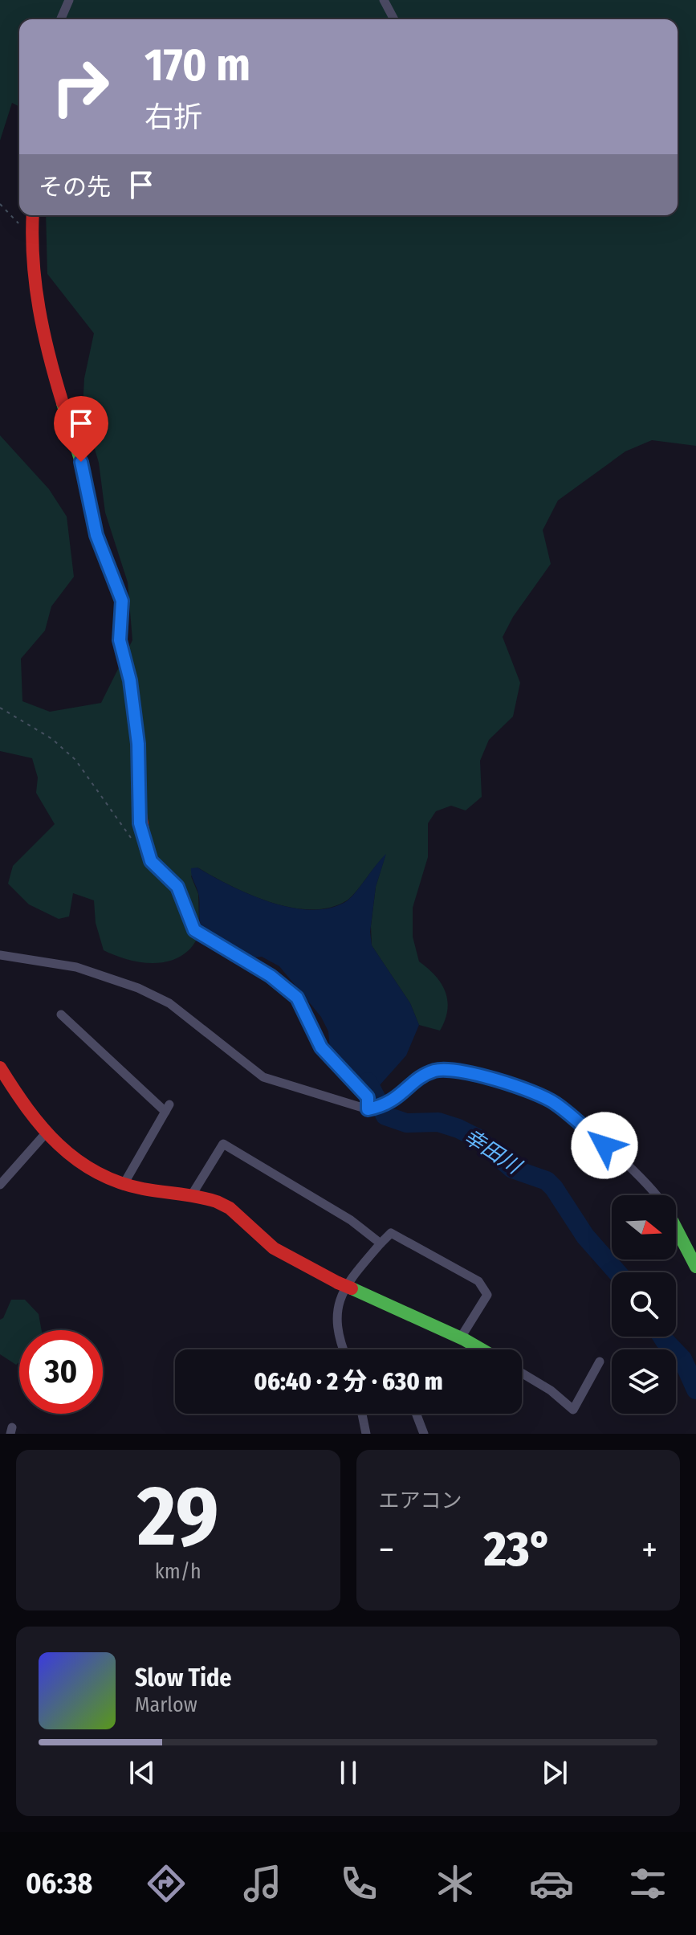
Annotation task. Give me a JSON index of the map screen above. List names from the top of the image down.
{
  "water": ["幸田川"],
  "north": "right",
  "page": {
    "turn": ["170 m", "右折"],
    "then": "その先",
    "limit": "30",
    "trip": "06:40 · 2 分 · 630 m",
    "tile": [
      ["29", "km/h"],
      "エアコン"
    ],
    "heat": ["−", "23°", "+"],
    "song": ["Slow Tide", "Marlow"],
    "tabs": "06:38"
  }
}
